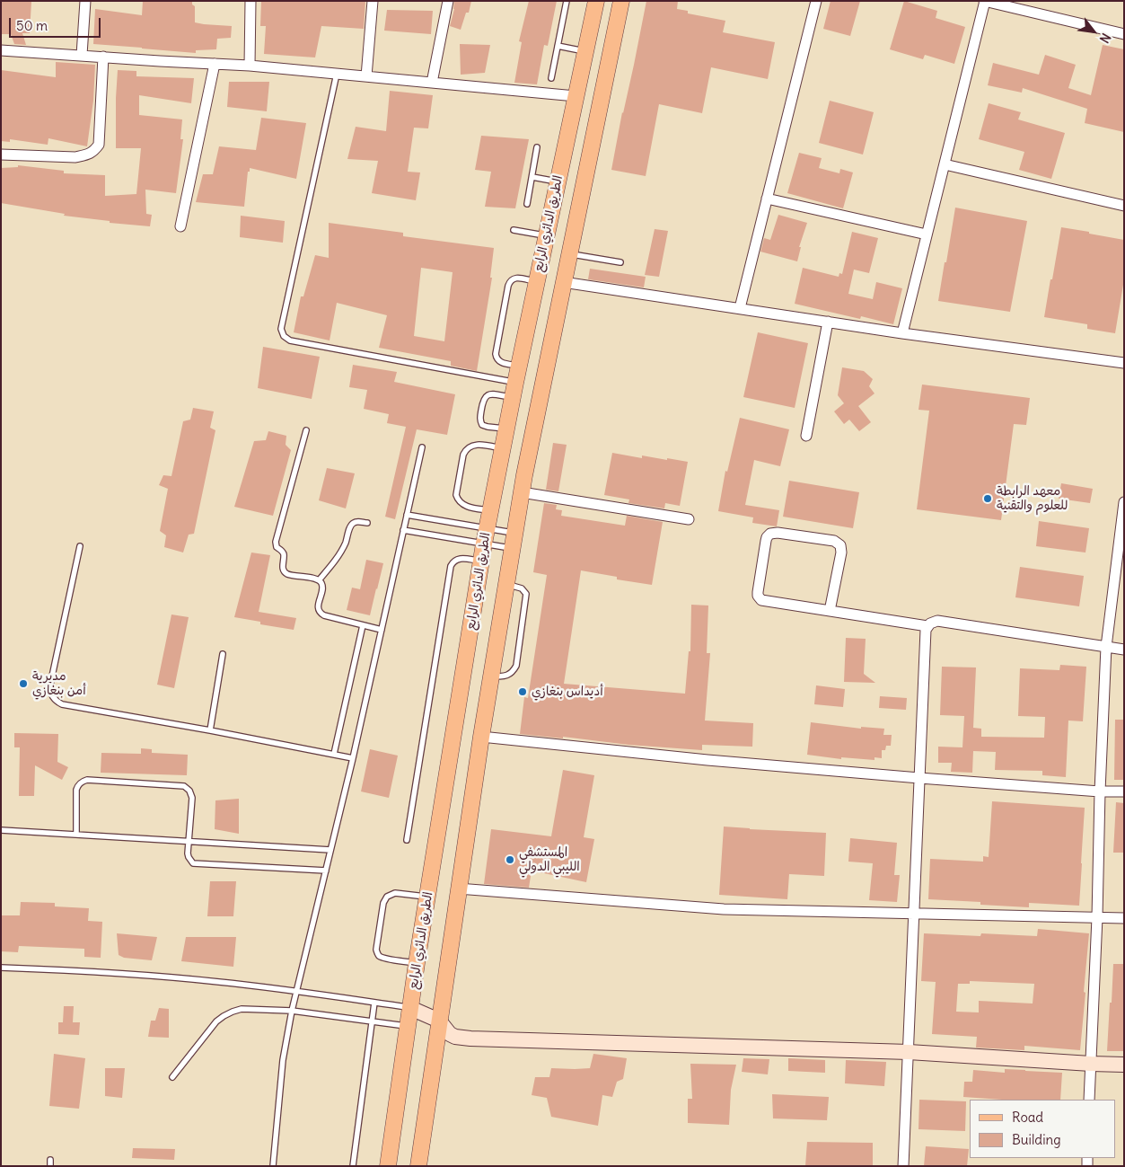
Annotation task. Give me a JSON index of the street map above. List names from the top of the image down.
{
  "streets": {
    "main road": ["الطريق الدائري الرابع"]
  },
  "places": [
    "معهد الرابطة للعلوم والتقنية",
    "مديرية أمن بنغازي",
    "أديداس بنغازي",
    "المستشفي الليبي الدولي"
  ],
  "legend": ["Road", "Building"],
  "scale_bar": "50 m",
  "north": "bottom right"
}
